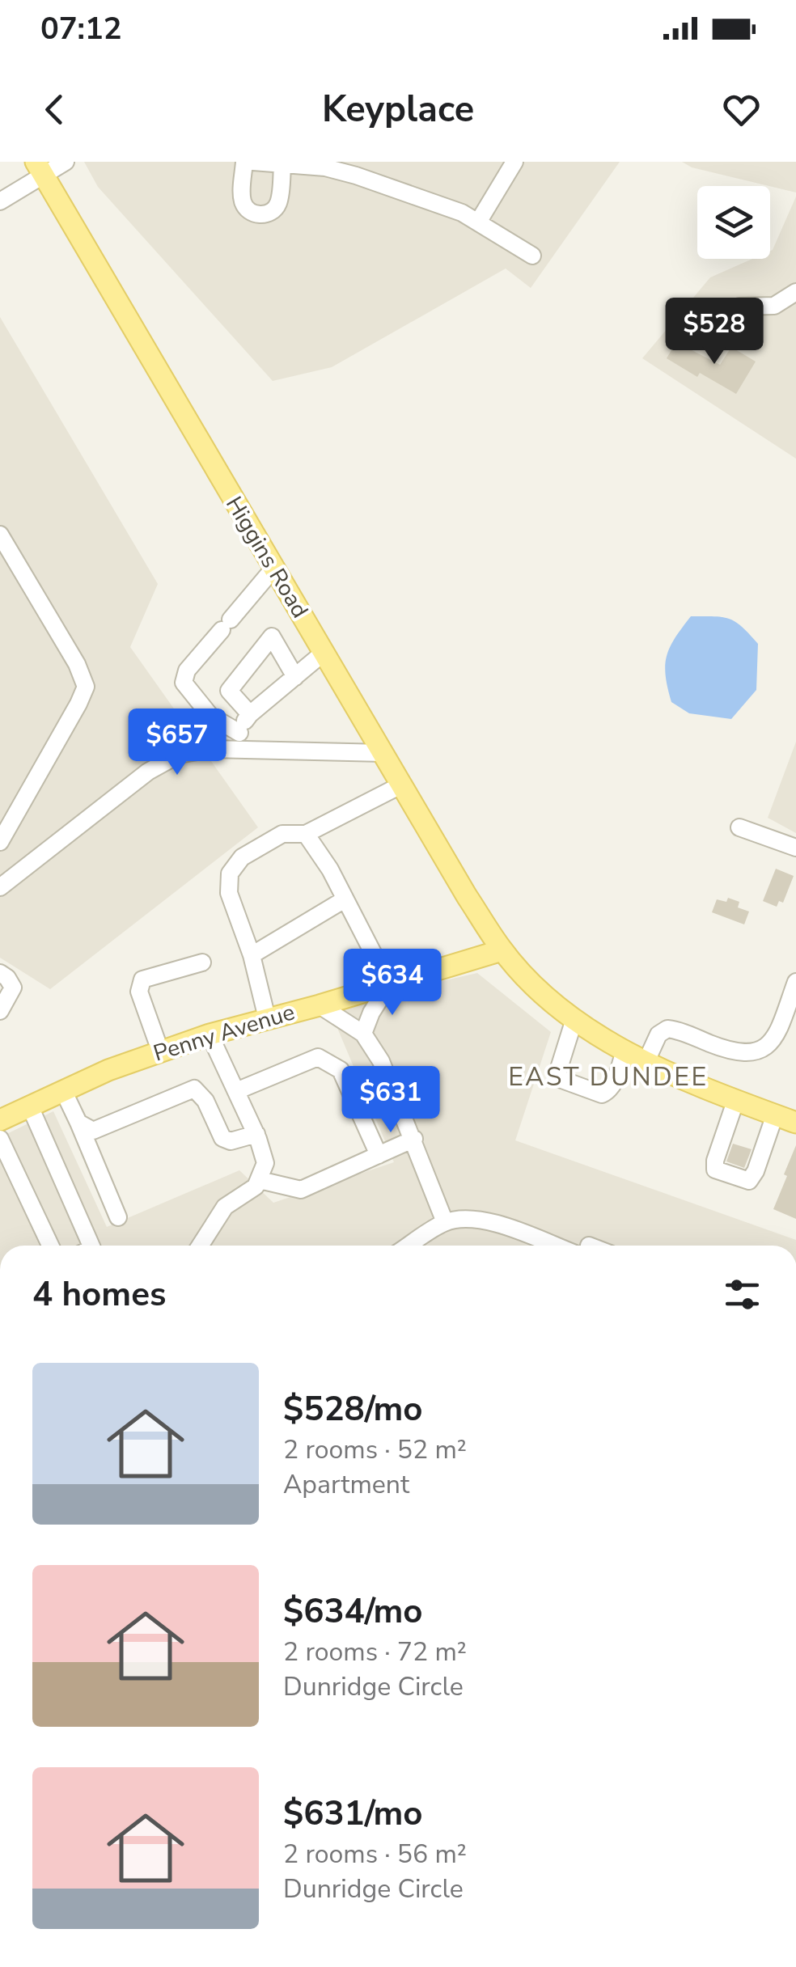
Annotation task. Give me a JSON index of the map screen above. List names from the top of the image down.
{
  "streets": {
    "main road": ["Higgins Road", "Penny Avenue"]
  },
  "crossings": [
    ["Higgins Road", "Penny Avenue"]
  ],
  "districts": ["EAST DUNDEE"],
  "page": {
    "status": "07:12",
    "header": "Keyplace",
    "price": [
      "$528",
      "$657",
      "$634",
      "$631"
    ],
    "heading": "4 homes",
    "list": [
      {
        "name": "$528/mo",
        "note": "2 rooms · 52 m² · Apartment"
      },
      {
        "name": "$634/mo",
        "note": "2 rooms · 72 m² · Dunridge Circle"
      },
      {
        "name": "$631/mo",
        "note": "2 rooms · 56 m² · Dunridge Circle"
      }
    ]
  }
}
